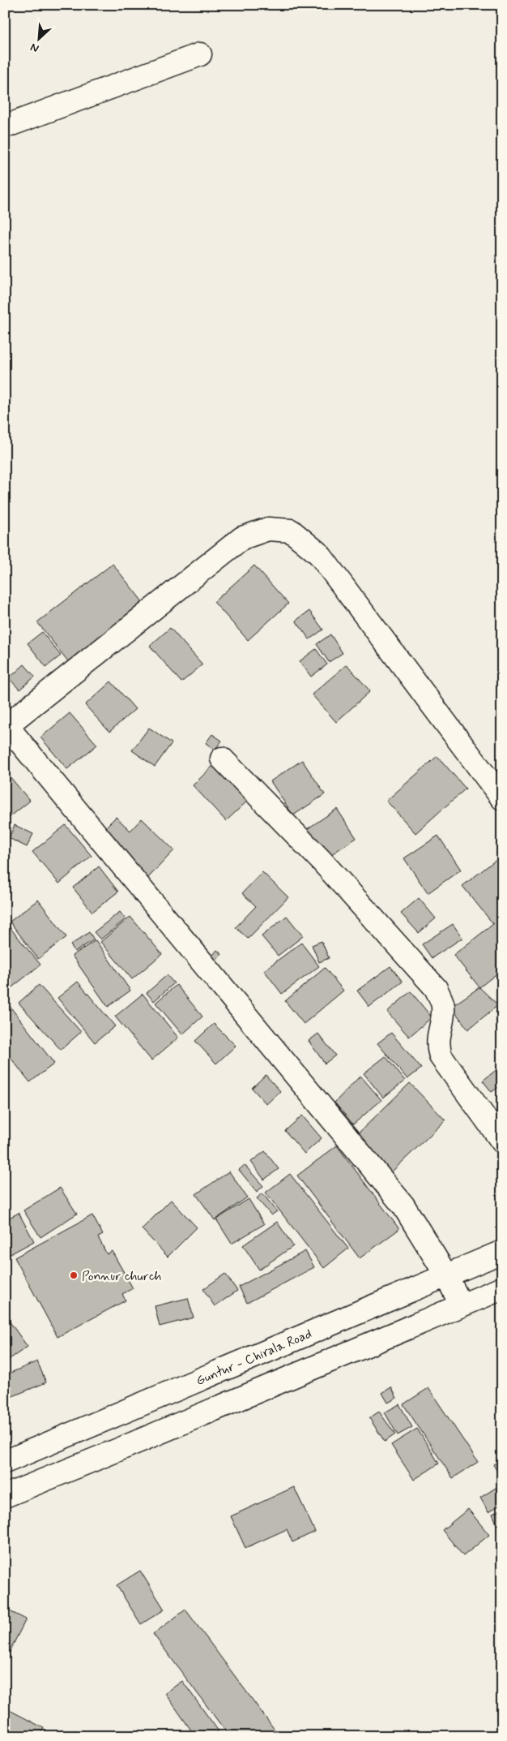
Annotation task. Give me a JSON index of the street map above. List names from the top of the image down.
{
  "streets": {
    "street": ["Guntur - Chirala Road"]
  },
  "places": ["Ponnur church"],
  "north": "bottom left"
}
